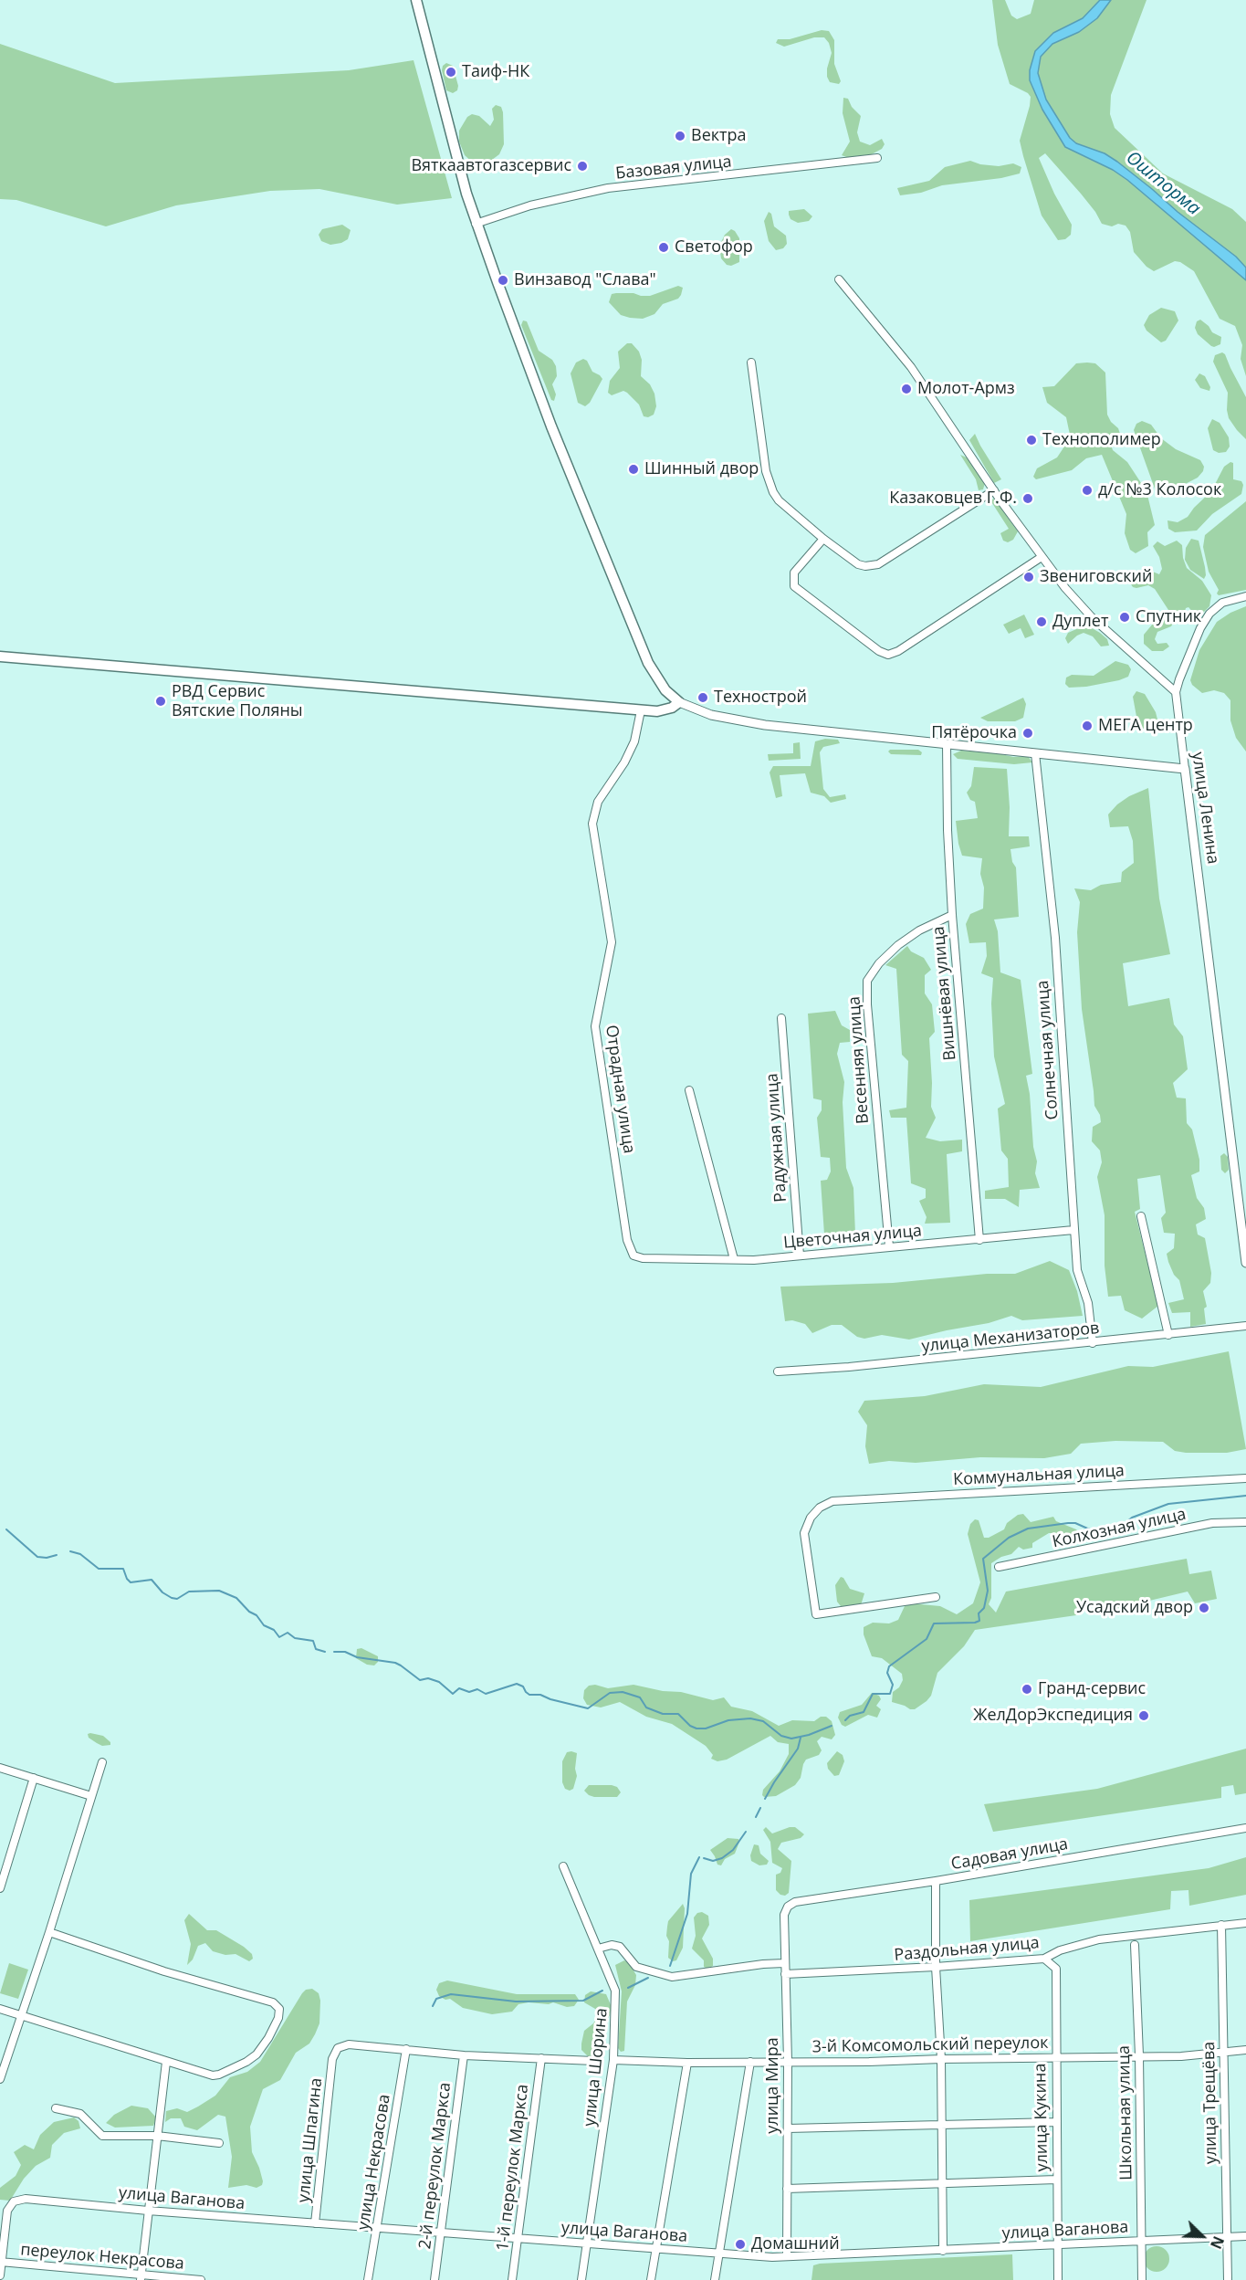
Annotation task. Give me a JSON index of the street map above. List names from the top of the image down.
{
  "streets": {
    "street": [
      "Базовая улица",
      "улица Ленина",
      "Вишнёвая улица",
      "Солнечная улица",
      "Весенняя улица",
      "Отрадная улица",
      "Радужная улица",
      "Цветочная улица",
      "улица Механизаторов",
      "Коммунальная улица",
      "Колхозная улица",
      "Садовая улица",
      "Раздольная улица",
      "3-й Комсомольский переулок",
      "улица Шорина",
      "улица Мира",
      "улица Трещёва",
      "Школьная улица",
      "улица Кукина",
      "улица Шпагина",
      "улица Некрасова",
      "2-й переулок Маркса",
      "1-й переулок Маркса",
      "улица Ваганова",
      "переулок Некрасова"
    ]
  },
  "crossings": [
    ["Вишнёвая улица", "Весенняя улица"],
    ["Вишнёвая улица", "Цветочная улица"],
    ["Солнечная улица", "Цветочная улица"],
    ["Солнечная улица", "улица Механизаторов"],
    ["Весенняя улица", "Цветочная улица"],
    ["Отрадная улица", "Цветочная улица"],
    ["Радужная улица", "Цветочная улица"],
    ["Садовая улица", "улица Мира"],
    ["Раздольная улица", "улица Мира"],
    ["Раздольная улица", "улица Трещёва"],
    ["Раздольная улица", "улица Кукина"],
    ["3-й Комсомольский переулок", "улица Шорина"],
    ["3-й Комсомольский переулок", "улица Мира"],
    ["3-й Комсомольский переулок", "улица Трещёва"],
    ["3-й Комсомольский переулок", "Школьная улица"],
    ["3-й Комсомольский переулок", "улица Кукина"],
    ["улица Шорина", "улица Ваганова"],
    ["улица Мира", "улица Ваганова"],
    ["улица Трещёва", "улица Ваганова"],
    ["Школьная улица", "улица Ваганова"],
    ["улица Кукина", "улица Ваганова"],
    ["улица Шпагина", "улица Некрасова"],
    ["улица Шпагина", "улица Ваганова"],
    ["улица Некрасова", "улица Ваганова"],
    ["2-й переулок Маркса", "улица Ваганова"],
    ["1-й переулок Маркса", "улица Ваганова"],
    ["улица Ваганова", "переулок Некрасова"]
  ],
  "water": ["Ошторма"],
  "places": [
    "Таиф-НК",
    "Вектра",
    "Вяткаавтогазсервис",
    "Светофор",
    "Винзавод \"Слава\"",
    "Молот-Армз",
    "Технополимер",
    "Шинный двор",
    "д/с №3 Колосок",
    "Казаковцев Г.Ф.",
    "Звениговский",
    "Спутник",
    "Дуплет",
    "Технострой",
    "РВД Сервис Вятские Поляны",
    "МЕГА центр",
    "Пятёрочка",
    "Усадский двор",
    "Гранд-сервис",
    "ЖелДорЭкспедиция",
    "Домашний"
  ],
  "north": "bottom right"
}
